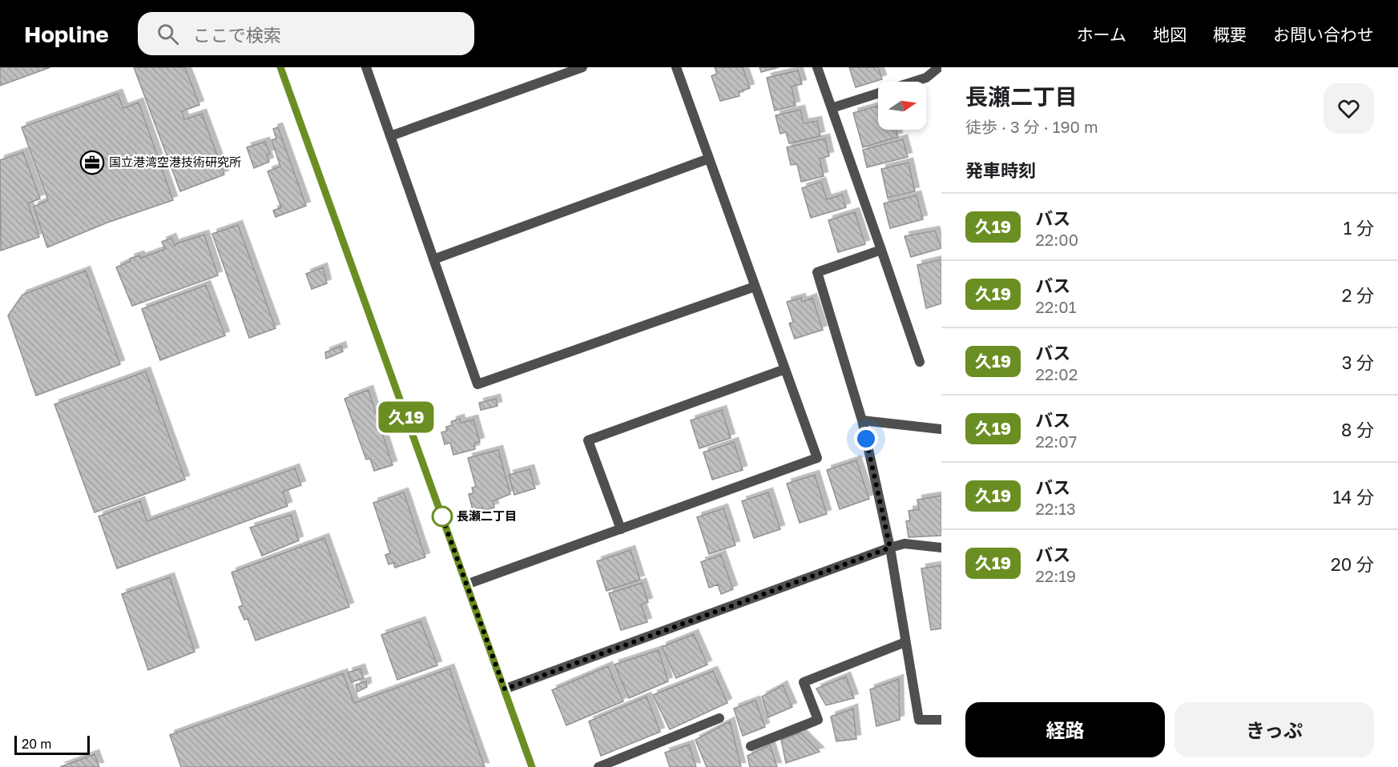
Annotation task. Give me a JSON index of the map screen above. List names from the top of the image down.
{
  "places": {
    "office": ["国立港湾空港技術研究所"],
    "other": ["長瀬二丁目"]
  },
  "lines": ["bus line 久19"],
  "scale_bar": "20 m",
  "north": "right",
  "page": {
    "header": "Hopline",
    "search": "ここで検索",
    "nav": [
      "ホーム",
      "地図",
      "概要",
      "お問い合わせ"
    ],
    "on_map": "久19",
    "heading": [
      ["長瀬二丁目", "徒歩 · 3 分 · 190 m"],
      "発車時刻"
    ],
    "list": [
      {
        "mark": "久19",
        "name": "バス",
        "note": "22:00",
        "value": "1 分"
      },
      {
        "mark": "久19",
        "name": "バス",
        "note": "22:01",
        "value": "2 分"
      },
      {
        "mark": "久19",
        "name": "バス",
        "note": "22:02",
        "value": "3 分"
      },
      {
        "mark": "久19",
        "name": "バス",
        "note": "22:07",
        "value": "8 分"
      },
      {
        "mark": "久19",
        "name": "バス",
        "note": "22:13",
        "value": "14 分"
      },
      {
        "mark": "久19",
        "name": "バス",
        "note": "22:19",
        "value": "20 分"
      }
    ],
    "buttons": ["経路", "きっぷ"],
    "scale": "20 m"
  }
}
